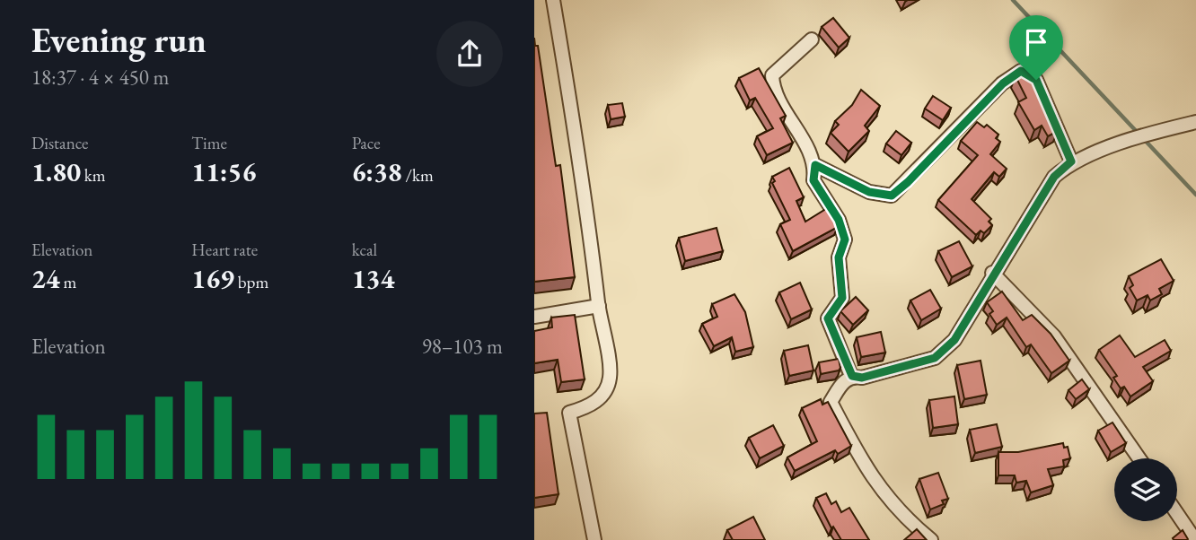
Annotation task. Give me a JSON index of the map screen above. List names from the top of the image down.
{
  "page": {
    "heading": ["Evening run", "18:37 · 4 × 450 m"],
    "stats": [
      ["Distance", "1.80 km"],
      ["Time", "11:56"],
      ["Pace", "6:38 /km"],
      ["Elevation", "24 m"],
      ["Heart rate", "169 bpm"],
      ["kcal", "134"]
    ],
    "chart": ["Elevation", "98–103 m"]
  }
}
